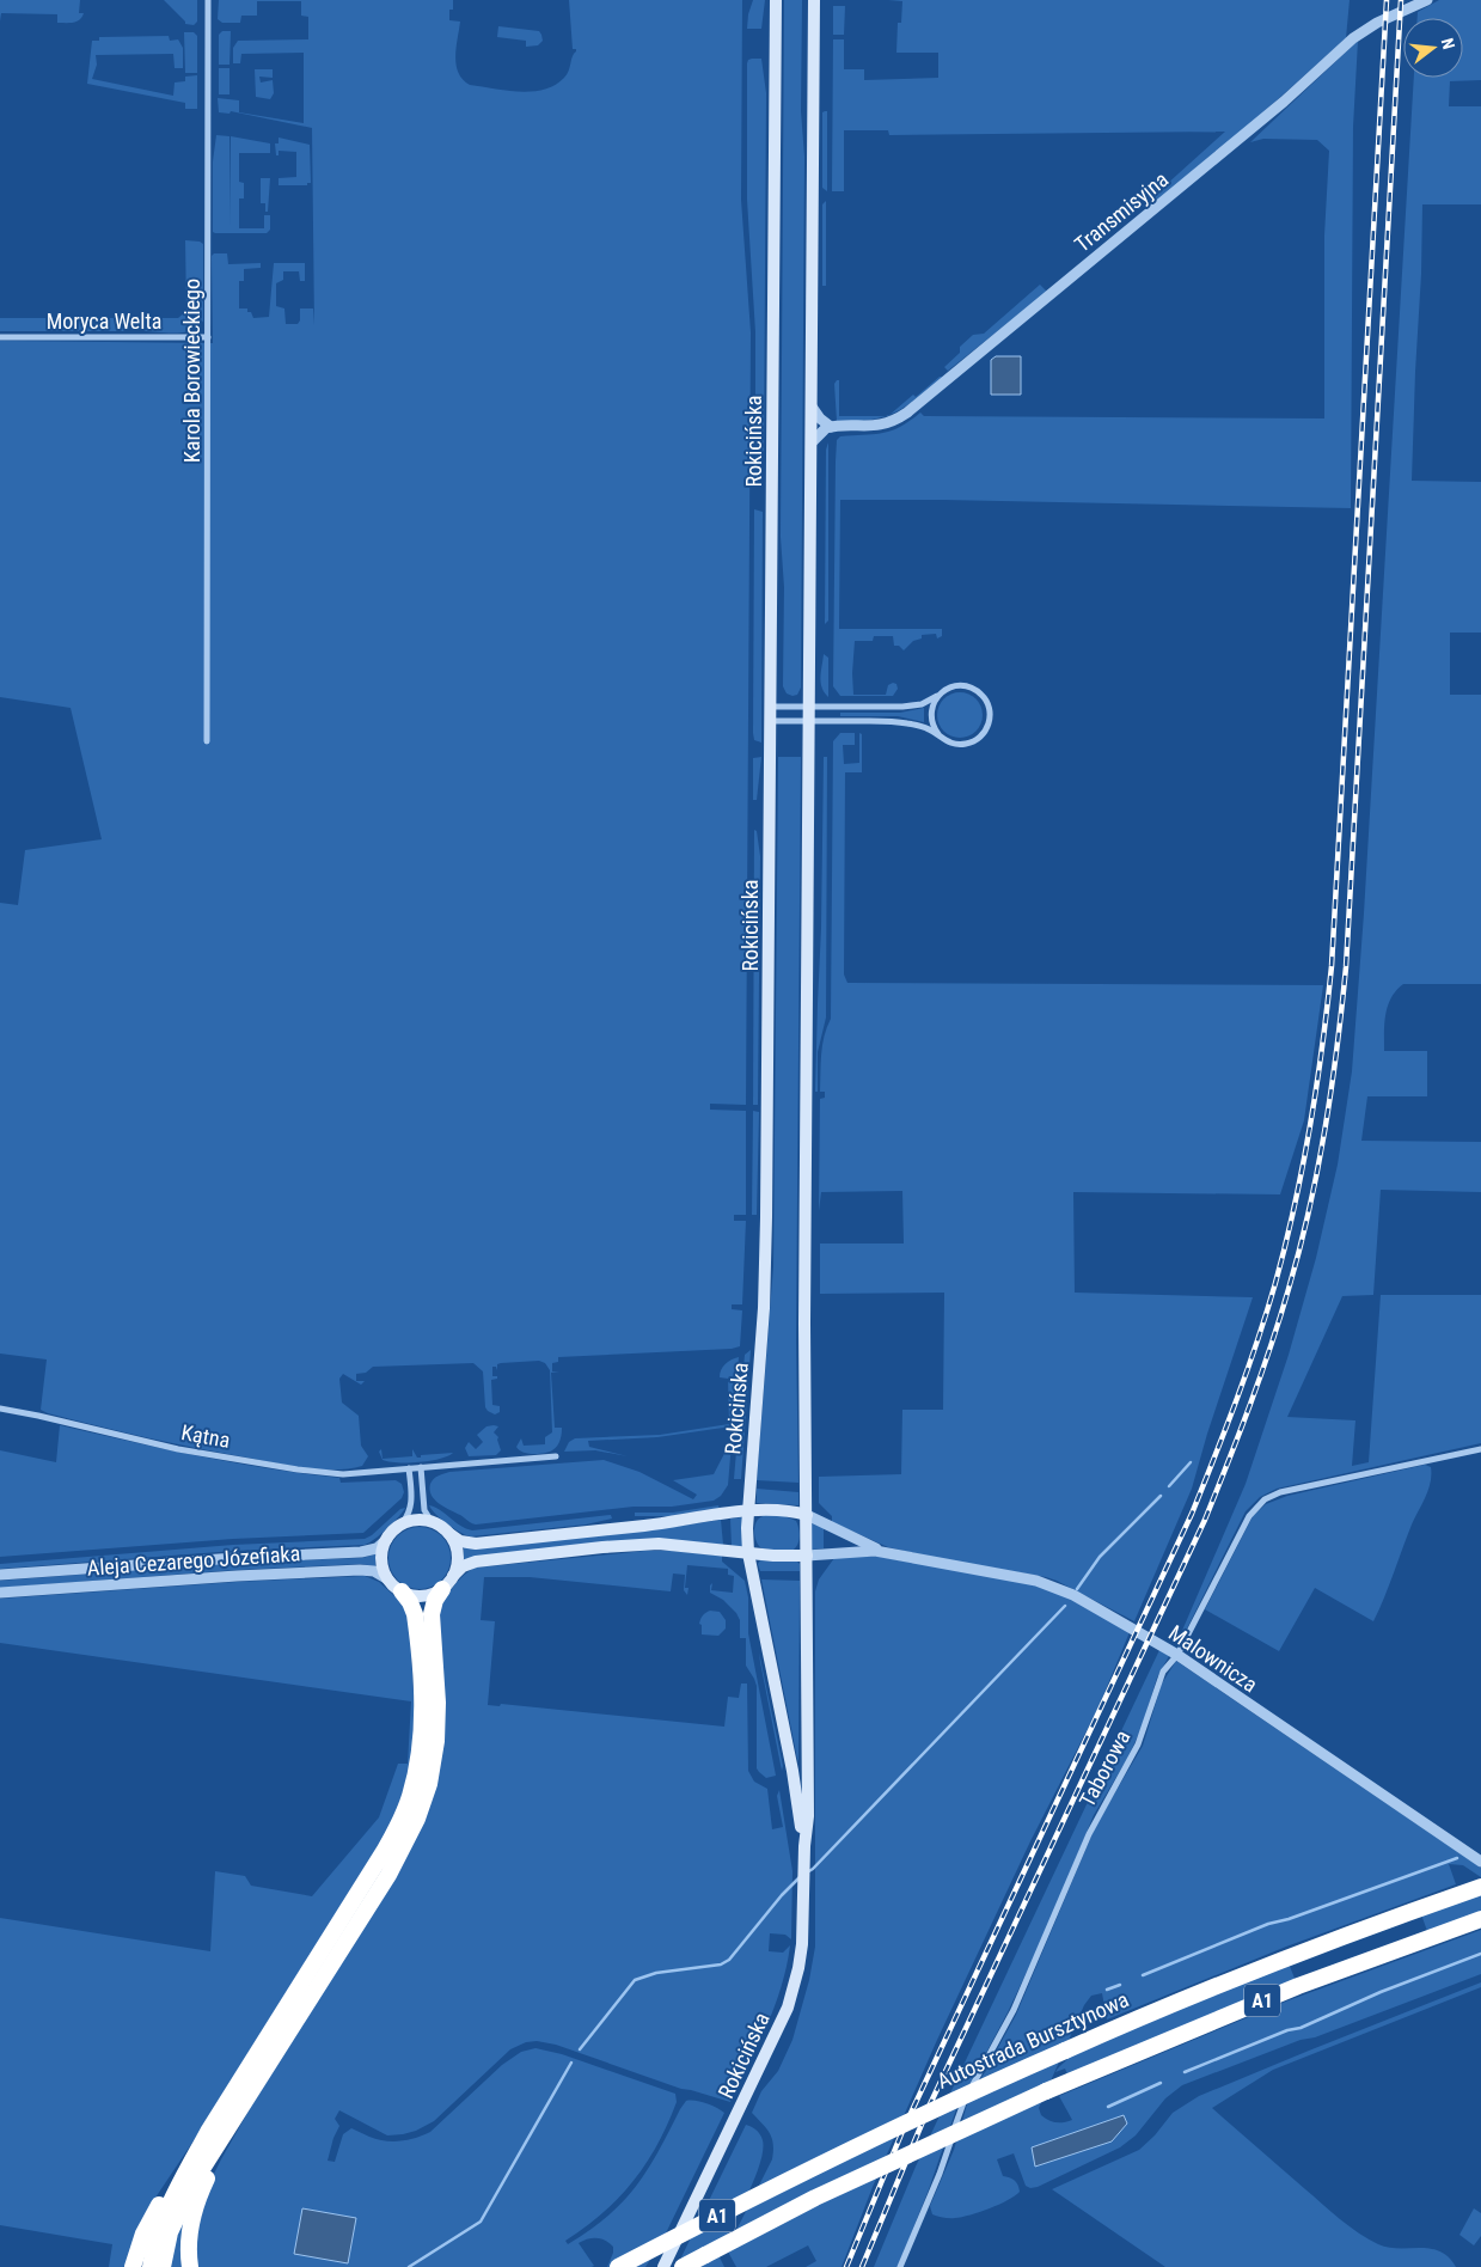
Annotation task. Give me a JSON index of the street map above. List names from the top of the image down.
{
  "streets": {
    "highway": ["A1", "Autostrada Bursztynowa"],
    "main road": ["Rokicińska"],
    "street": [
      "Transmisyjna",
      "Moryca Welta",
      "Karola Borowieckiego",
      "Kątna",
      "Aleja Cezarego Józefiaka",
      "Malownicza",
      "Taborowa"
    ]
  },
  "crossings": [
    ["Moryca Welta", "Karola Borowieckiego"],
    ["Rokicińska", "Malownicza"],
    ["Malownicza", "Taborowa"]
  ],
  "north": "right"
}
